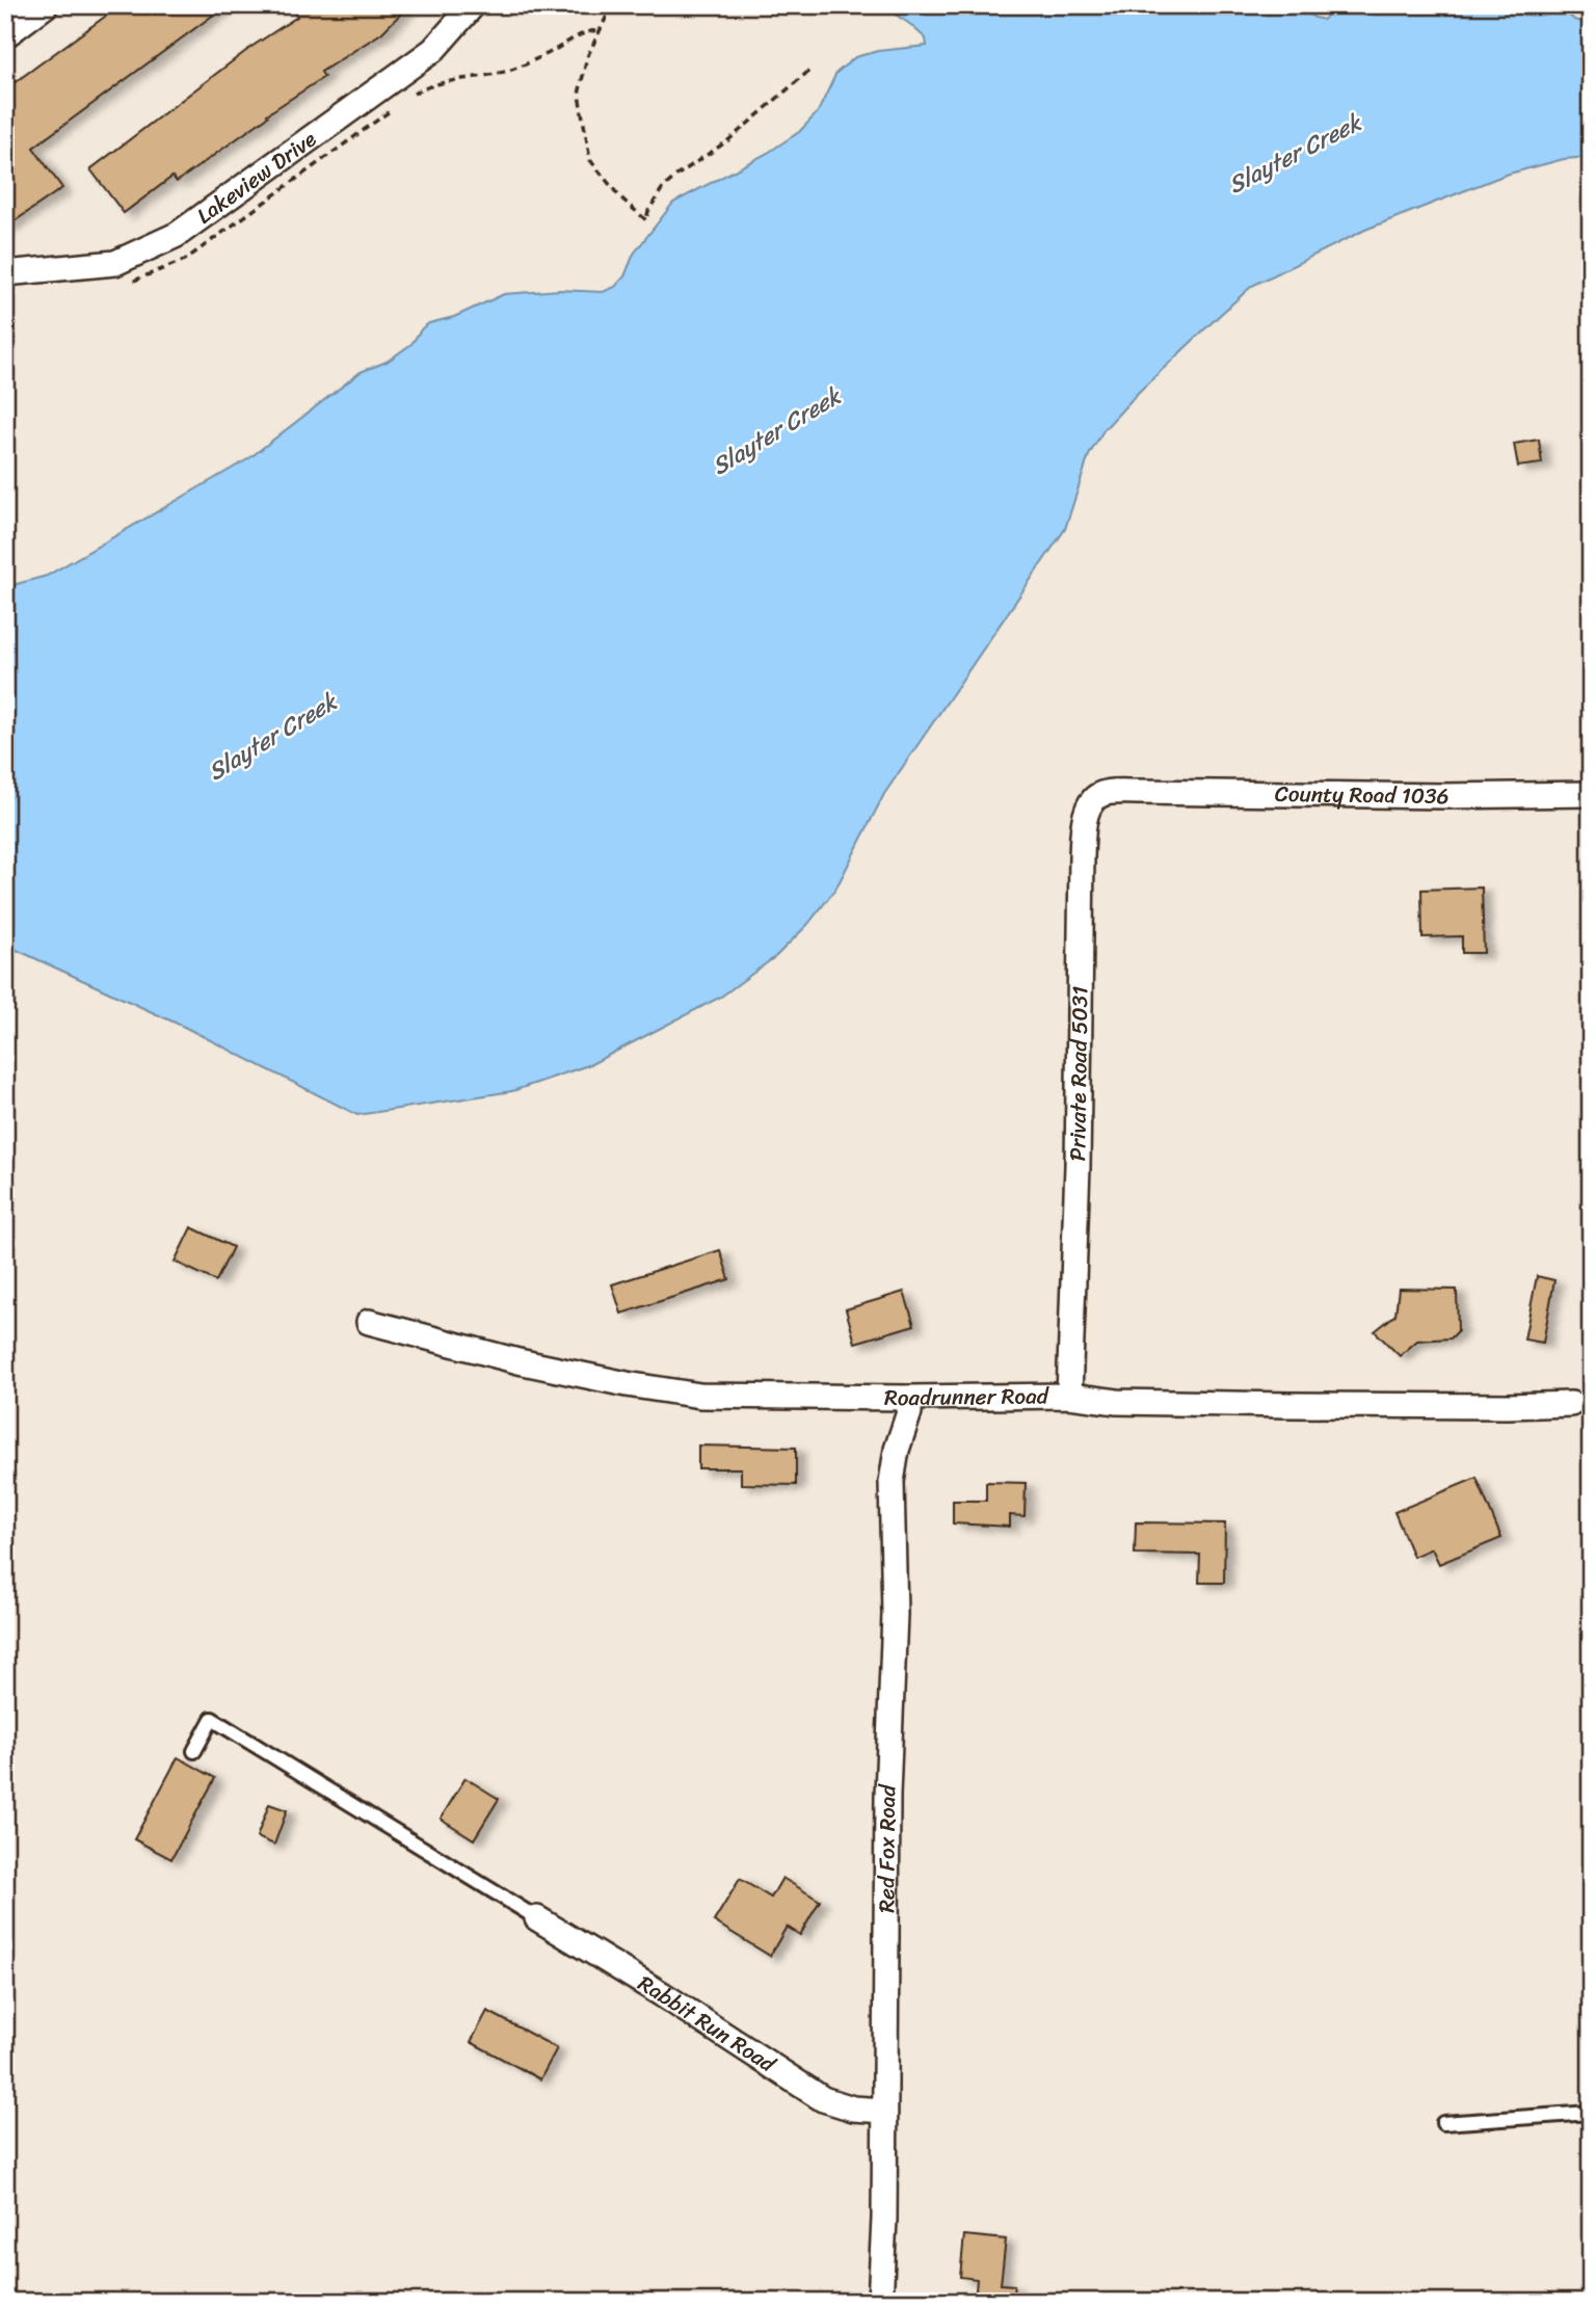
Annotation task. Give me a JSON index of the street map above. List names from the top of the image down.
{
  "streets": {
    "street": [
      "Lakeview Drive",
      "County Road 1036",
      "Private Road 5031",
      "Roadrunner Road",
      "Red Fox Road",
      "Rabbit Run Road"
    ]
  },
  "crossings": [
    ["County Road 1036", "Private Road 5031"],
    ["Private Road 5031", "Roadrunner Road"],
    ["Roadrunner Road", "Red Fox Road"],
    ["Red Fox Road", "Rabbit Run Road"]
  ],
  "water": ["Slayter Creek"]
}
